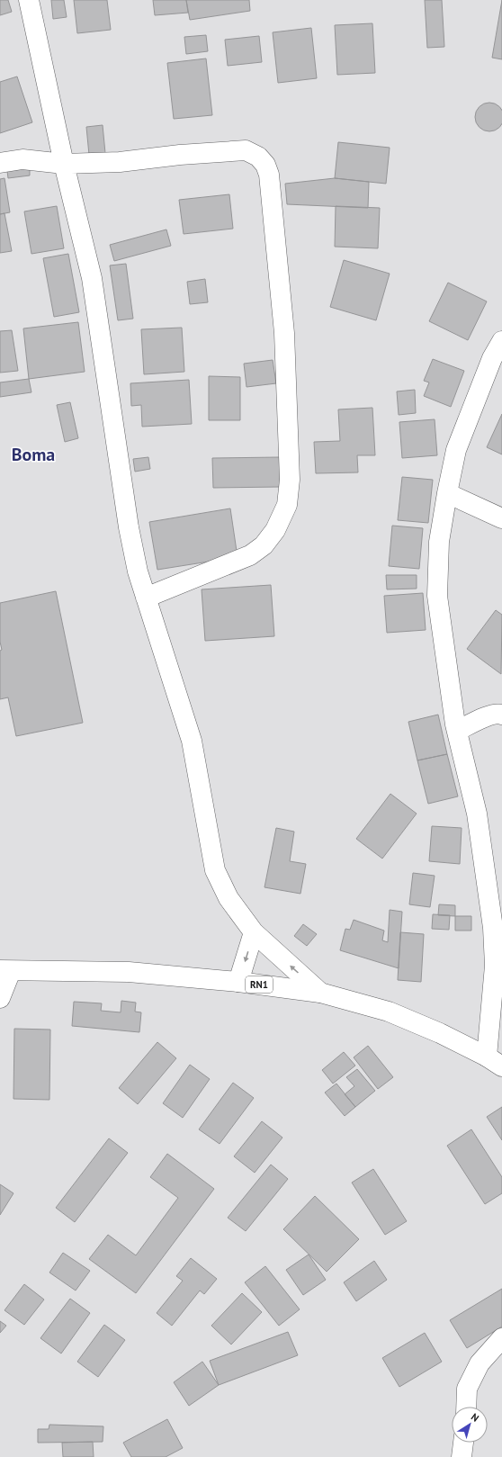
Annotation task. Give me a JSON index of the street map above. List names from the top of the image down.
{
  "streets": {
    "main road": ["RN1"]
  },
  "districts": ["Boma"],
  "north": "top right"
}
